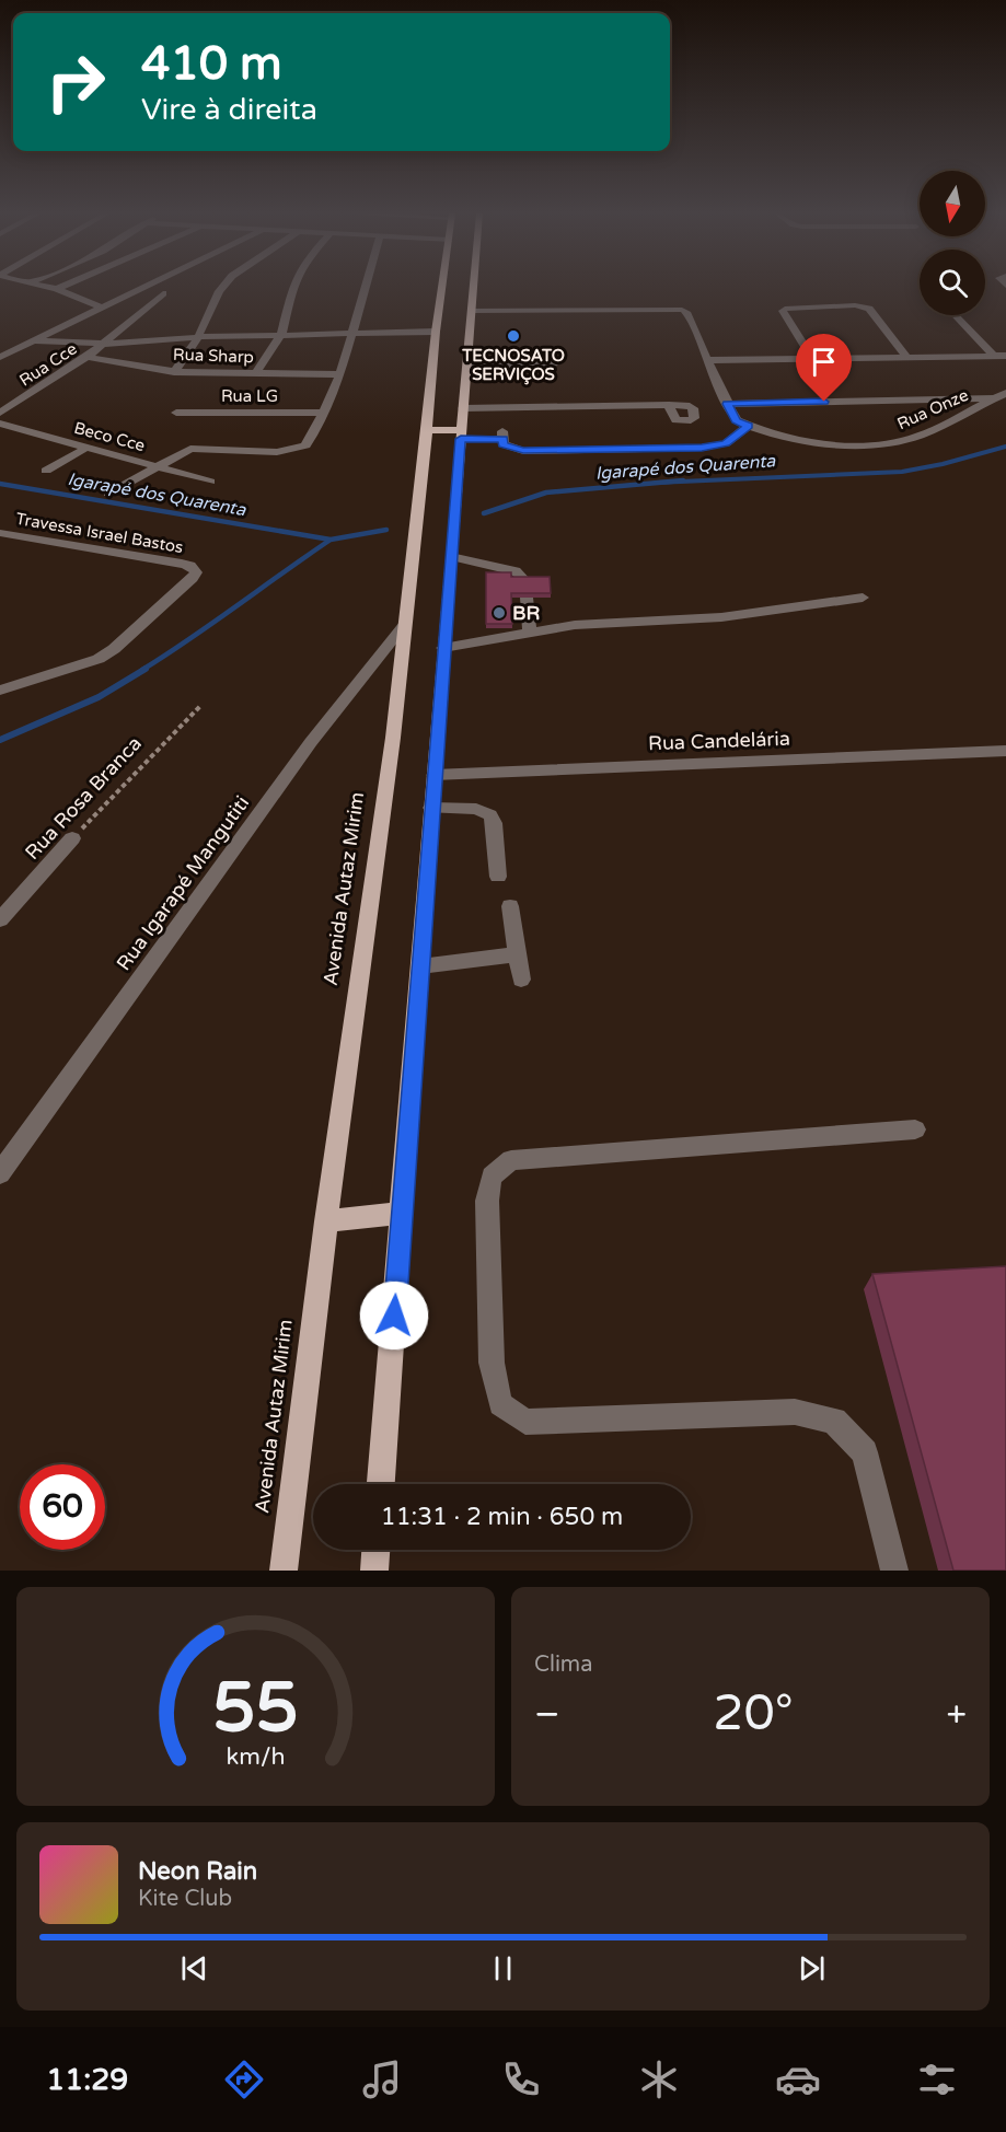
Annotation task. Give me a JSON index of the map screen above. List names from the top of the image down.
{
  "streets": {
    "main road": ["Avenida Autaz Mirim"],
    "street": [
      "Rua Sharp",
      "Rua Cce",
      "Rua LG",
      "Rua Onze",
      "Beco Cce",
      "Travessa Israel Bastos",
      "Rua Candelária",
      "Rua Rosa Branca",
      "Rua Igarapé Mangutiti"
    ]
  },
  "crossings": [
    ["Rua Sharp", "Rua Cce"],
    ["Rua Igarapé Mangutiti", "Avenida Autaz Mirim"]
  ],
  "water": ["Igarapé dos Quarenta"],
  "places": ["TECNOSATO SERVIÇOS", "BR"],
  "north": "bottom",
  "page": {
    "turn": ["410 m", "Vire à direita"],
    "limit": "60",
    "trip": "11:31 · 2 min · 650 m",
    "tile": "Clima",
    "heat": ["−", "20°", "+"],
    "song": ["Neon Rain", "Kite Club"],
    "tabs": "11:29",
    "gauge": ["55", "km/h"]
  }
}
